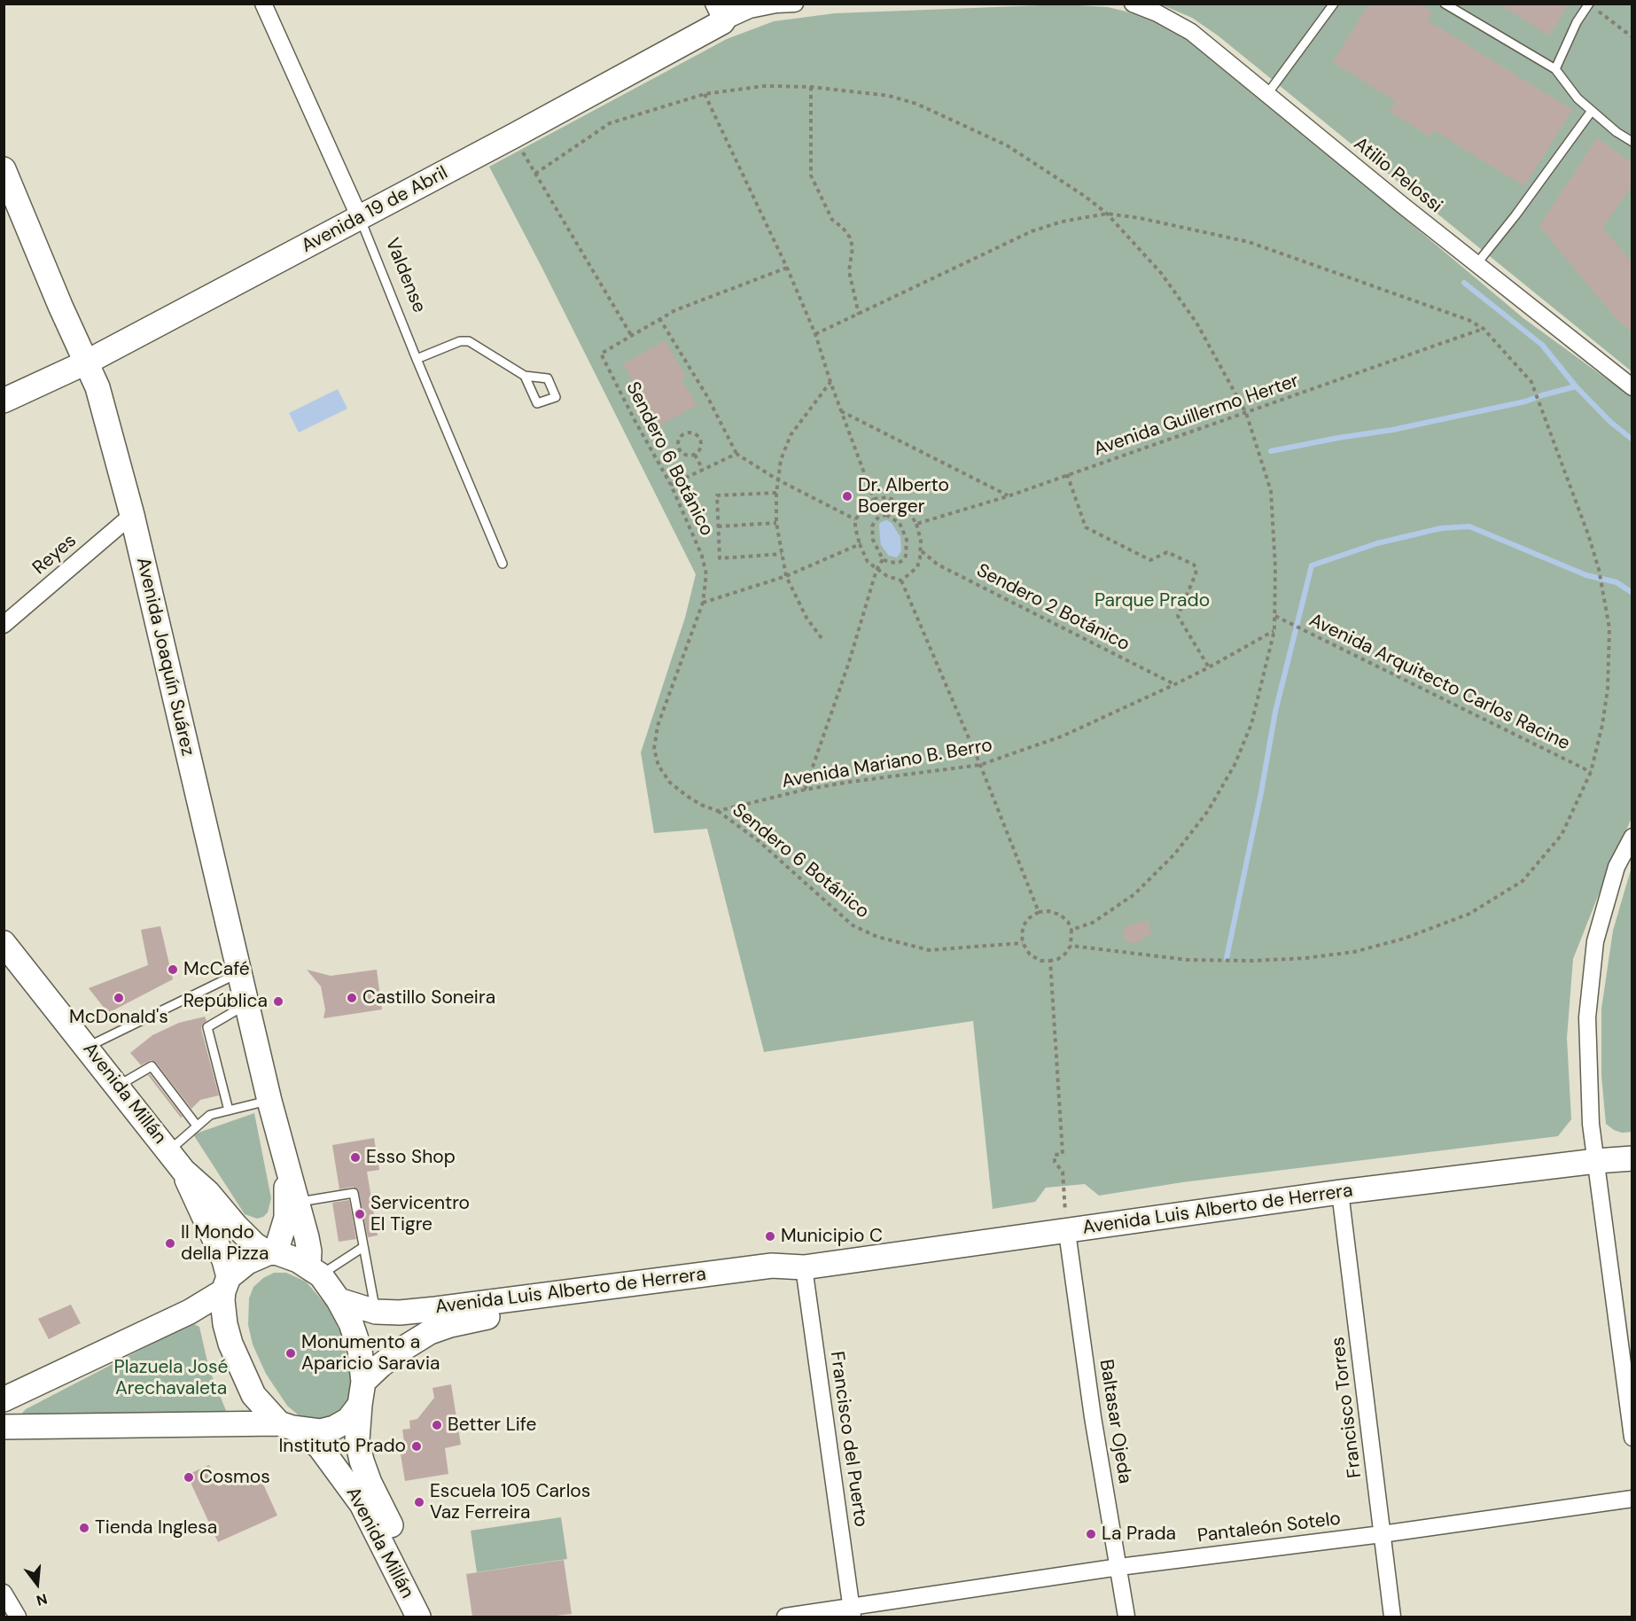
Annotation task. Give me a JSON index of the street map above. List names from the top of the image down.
{
  "streets": {
    "street": [
      "Atilio Pelossi",
      "Avenida 19 de Abril",
      "Valdense",
      "Reyes",
      "Avenida Joaquín Suárez",
      "Avenida Millán",
      "Avenida Luis Alberto de Herrera",
      "Francisco Torres",
      "Baltasar Ojeda",
      "Francisco del Puerto",
      "Pantaleón Sotelo"
    ],
    "path": [
      "Avenida Guillermo Herter",
      "Sendero 6 Botánico",
      "Sendero 2 Botánico",
      "Avenida Arquitecto Carlos Racine",
      "Avenida Mariano B. Berro"
    ]
  },
  "crossings": [
    ["Avenida 19 de Abril", "Valdense"],
    ["Avenida 19 de Abril", "Avenida Joaquín Suárez"],
    ["Sendero 6 Botánico", "Avenida Mariano B. Berro"],
    ["Reyes", "Avenida Joaquín Suárez"],
    ["Sendero 2 Botánico", "Avenida Mariano B. Berro"],
    ["Avenida Joaquín Suárez", "Avenida Millán"],
    ["Avenida Joaquín Suárez", "Avenida Luis Alberto de Herrera"],
    ["Avenida Millán", "Avenida Luis Alberto de Herrera"],
    ["Avenida Luis Alberto de Herrera", "Francisco Torres"],
    ["Avenida Luis Alberto de Herrera", "Baltasar Ojeda"],
    ["Avenida Luis Alberto de Herrera", "Francisco del Puerto"],
    ["Francisco Torres", "Pantaleón Sotelo"],
    ["Baltasar Ojeda", "Pantaleón Sotelo"],
    ["Francisco del Puerto", "Pantaleón Sotelo"]
  ],
  "parks": ["Parque Prado", "Plazuela José Arechavaleta"],
  "places": [
    "Dr. Alberto Boerger",
    "McCafé",
    "McDonald's",
    "Castillo Soneira",
    "República",
    "Esso Shop",
    "Servicentro El Tigre",
    "Municipio C",
    "Il Mondo della Pizza",
    "Monumento a Aparicio Saravia",
    "Better Life",
    "Instituto Prado",
    "Cosmos",
    "Escuela 105 Carlos Vaz Ferreira",
    "Tienda Inglesa",
    "La Prada"
  ],
  "north": "bottom"
}
